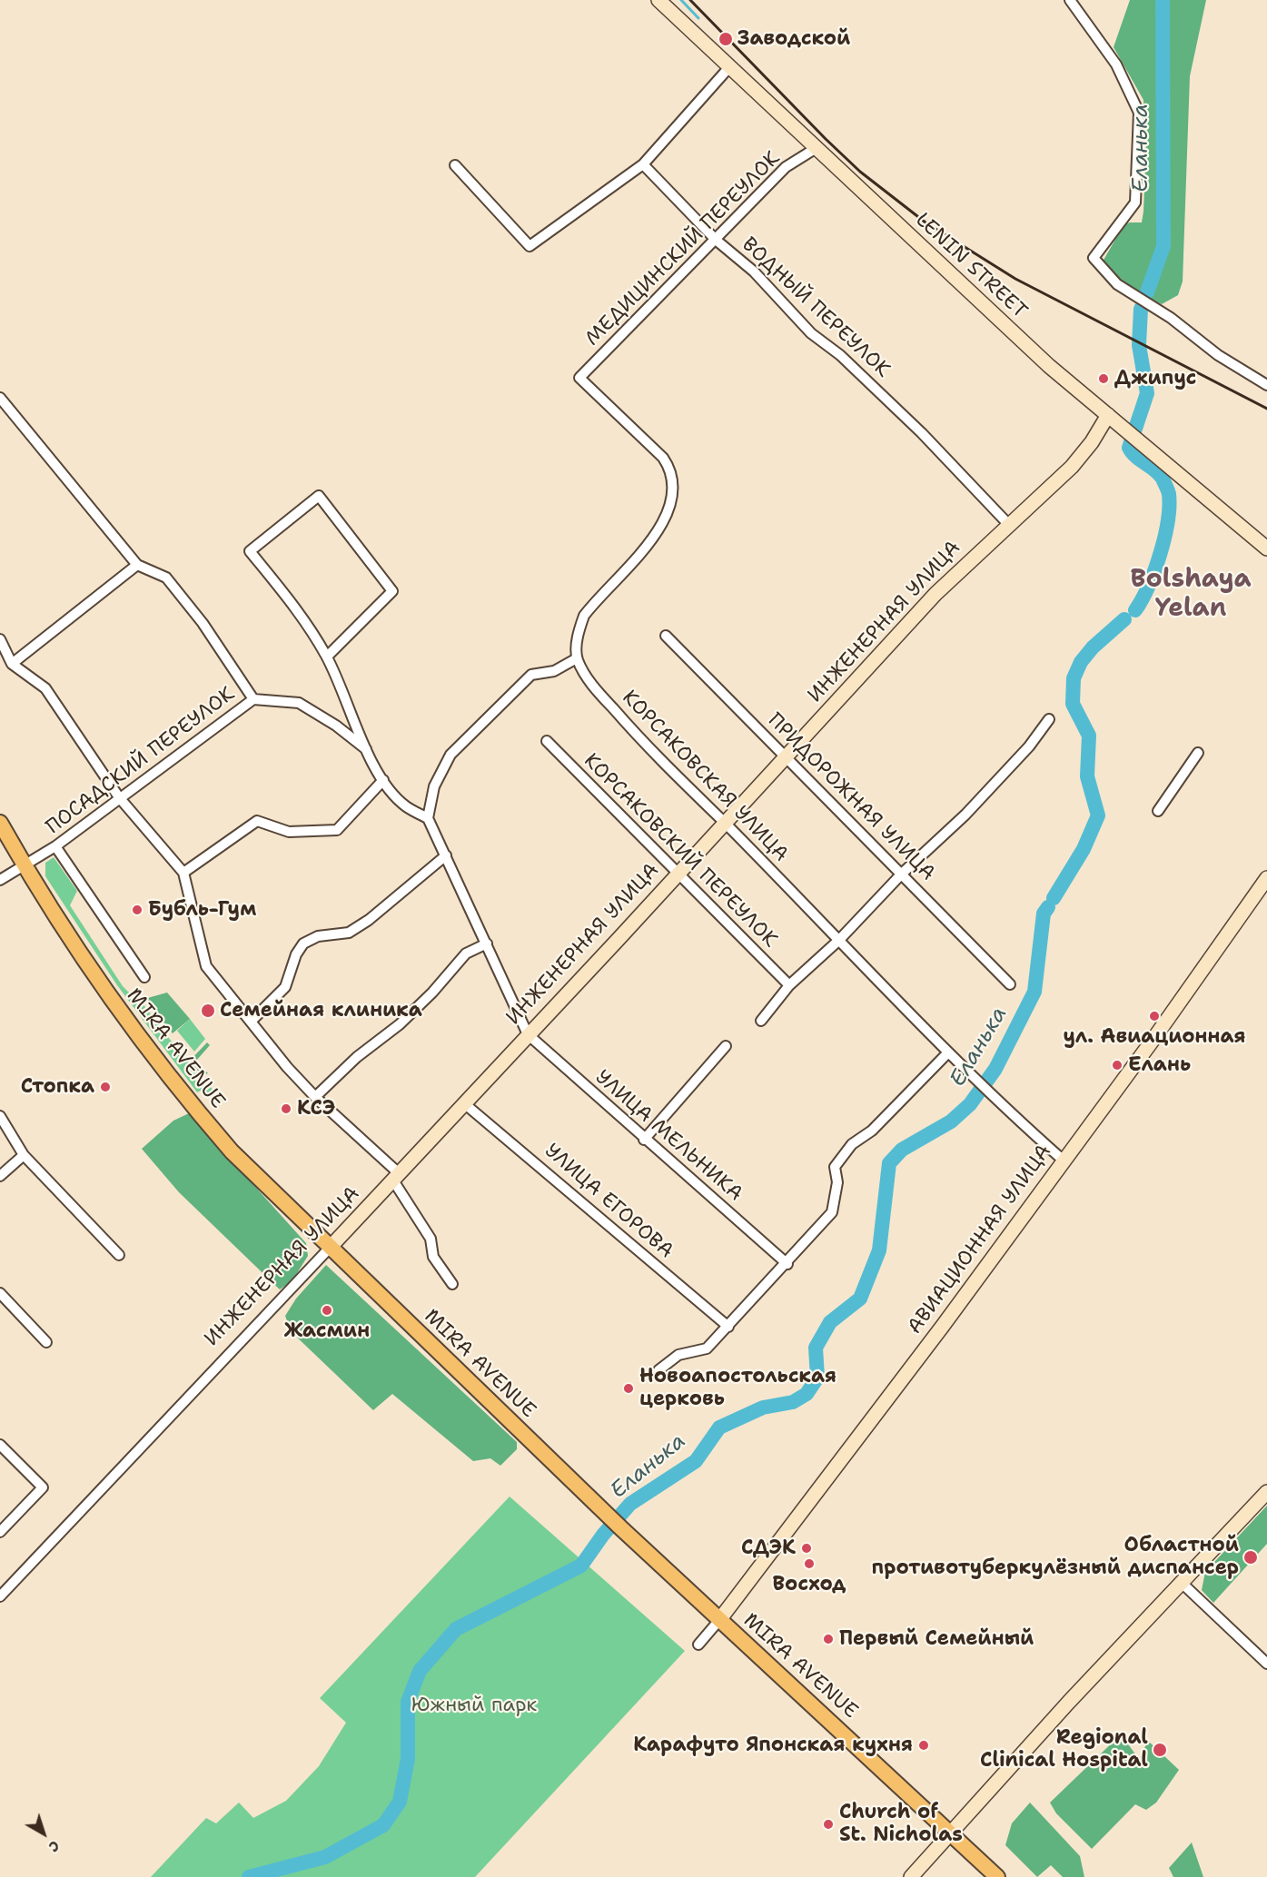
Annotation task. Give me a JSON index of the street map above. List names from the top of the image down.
{
  "streets": {
    "main road": ["MIRA AVENUE"],
    "street": [
      "МЕДИЦИНСКИЙ ПЕРЕУЛОК",
      "LENIN STREET",
      "ВОДНЫЙ ПЕРЕУЛОК",
      "ИНЖЕНЕРНАЯ УЛИЦА",
      "ПОСАДСКИЙ ПЕРЕУЛОК",
      "КОРСАКОВСКАЯ УЛИЦА",
      "ПРИДОРОЖНАЯ УЛИЦА",
      "КОРСАКОВСКИЙ ПЕРЕУЛОК",
      "УЛИЦА МЕЛЬНИКА",
      "УЛИЦА ЕГОРОВА",
      "АВИАЦИОННАЯ УЛИЦА"
    ]
  },
  "crossings": [
    ["МЕДИЦИНСКИЙ ПЕРЕУЛОК", "LENIN STREET"],
    ["МЕДИЦИНСКИЙ ПЕРЕУЛОК", "ВОДНЫЙ ПЕРЕУЛОК"],
    ["МЕДИЦИНСКИЙ ПЕРЕУЛОК", "КОРСАКОВСКАЯ УЛИЦА"],
    ["LENIN STREET", "ИНЖЕНЕРНАЯ УЛИЦА"],
    ["ВОДНЫЙ ПЕРЕУЛОК", "ИНЖЕНЕРНАЯ УЛИЦА"],
    ["ИНЖЕНЕРНАЯ УЛИЦА", "КОРСАКОВСКАЯ УЛИЦА"],
    ["ИНЖЕНЕРНАЯ УЛИЦА", "ПРИДОРОЖНАЯ УЛИЦА"],
    ["ИНЖЕНЕРНАЯ УЛИЦА", "КОРСАКОВСКИЙ ПЕРЕУЛОК"],
    ["ИНЖЕНЕРНАЯ УЛИЦА", "MIRA AVENUE"],
    ["ИНЖЕНЕРНАЯ УЛИЦА", "УЛИЦА МЕЛЬНИКА"],
    ["ИНЖЕНЕРНАЯ УЛИЦА", "УЛИЦА ЕГОРОВА"],
    ["ПОСАДСКИЙ ПЕРЕУЛОК", "MIRA AVENUE"],
    ["КОРСАКОВСКАЯ УЛИЦА", "АВИАЦИОННАЯ УЛИЦА"],
    ["MIRA AVENUE", "АВИАЦИОННАЯ УЛИЦА"]
  ],
  "districts": ["Bolshaya Yelan"],
  "water": ["Еланька"],
  "parks": ["Южный парк"],
  "places": [
    "Заводской",
    "Джипус",
    "Бубль-Гум",
    "Семейная клиника",
    "ул. Авиационная",
    "Елань",
    "Стопка",
    "КСЭ",
    "Жасмин",
    "Новоапостольская церковь",
    "СДЭК",
    "Областной противотуберкулёзный диспансер",
    "Восход",
    "Первый Семейный",
    "Карафуто Японская кухня",
    "Regional Clinical Hospital",
    "Church of St. Nicholas"
  ],
  "north": "bottom right"
}
